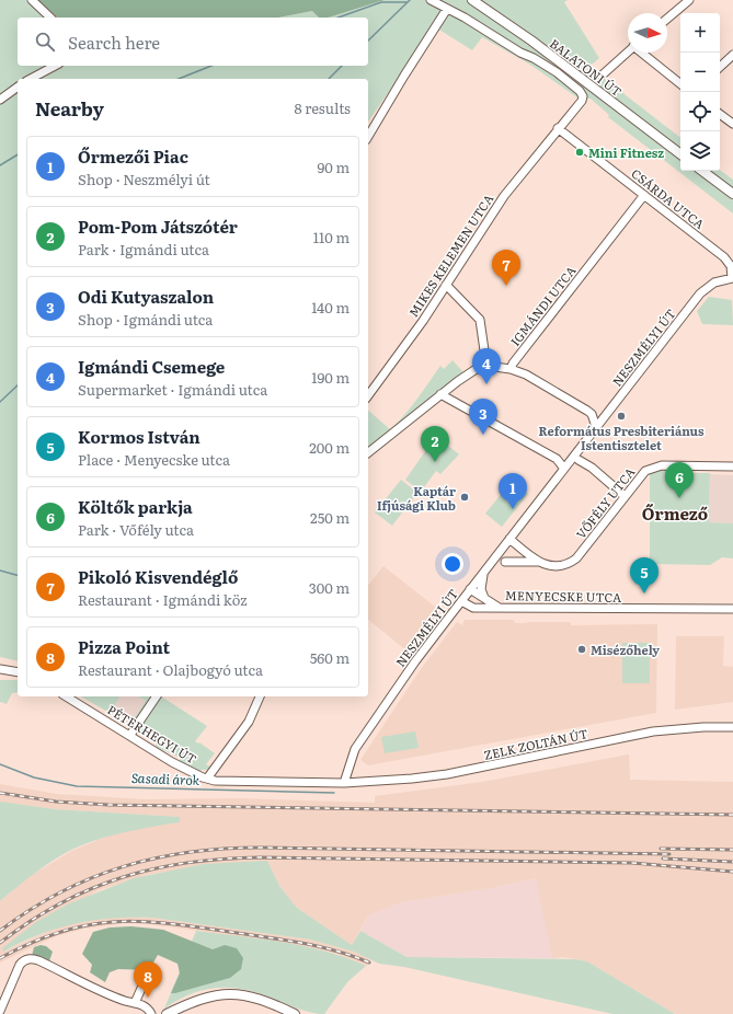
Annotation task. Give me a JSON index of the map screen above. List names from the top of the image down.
{
  "streets": {
    "main road": ["BALATONI ÚT"],
    "street": [
      "CSÁRDA UTCA",
      "MIKES KELEMEN UTCA",
      "IGMÁNDI UTCA",
      "NESZMÉLYI ÚT",
      "VŐFÉLY UTCA",
      "MENYECSKE UTCA",
      "PÉTERHEGYI ÚT",
      "ZELK ZOLTÁN ÚT"
    ]
  },
  "crossings": [
    ["CSÁRDA UTCA", "MIKES KELEMEN UTCA"],
    ["CSÁRDA UTCA", "IGMÁNDI UTCA"],
    ["CSÁRDA UTCA", "NESZMÉLYI ÚT"],
    ["NESZMÉLYI ÚT", "MENYECSKE UTCA"],
    ["NESZMÉLYI ÚT", "ZELK ZOLTÁN ÚT"]
  ],
  "districts": ["Őrmező"],
  "water": ["Sasadi árok"],
  "places": [
    "Mini Fitnesz",
    "Református Presbiteriánus Istentisztelet",
    "Kaptár Ifjúsági Klub",
    "Misézőhely"
  ],
  "north": "right",
  "page": {
    "map_buttons": ["+", "−"],
    "search": "Search here",
    "heading": ["Nearby", "8 results"],
    "list": [
      {
        "mark": "1",
        "name": "Őrmezői Piac",
        "note": "Shop · Neszmélyi út",
        "value": "90 m"
      },
      {
        "mark": "2",
        "name": "Pom-Pom Játszótér",
        "note": "Park · Igmándi utca",
        "value": "110 m"
      },
      {
        "mark": "3",
        "name": "Odi Kutyaszalon",
        "note": "Shop · Igmándi utca",
        "value": "140 m"
      },
      {
        "mark": "4",
        "name": "Igmándi Csemege",
        "note": "Supermarket · Igmándi utca",
        "value": "190 m"
      },
      {
        "mark": "5",
        "name": "Kormos István",
        "note": "Place · Menyecske utca",
        "value": "200 m"
      },
      {
        "mark": "6",
        "name": "Költők parkja",
        "note": "Park · Vőfély utca",
        "value": "250 m"
      },
      {
        "mark": "7",
        "name": "Pikoló Kisvendéglő",
        "note": "Restaurant · Igmándi köz",
        "value": "300 m"
      },
      {
        "mark": "8",
        "name": "Pizza Point",
        "note": "Restaurant · Olajbogyó utca",
        "value": "560 m"
      }
    ],
    "pins": [
      "7",
      "4",
      "3",
      "2",
      "6",
      "1",
      "5",
      "8"
    ]
  }
}
